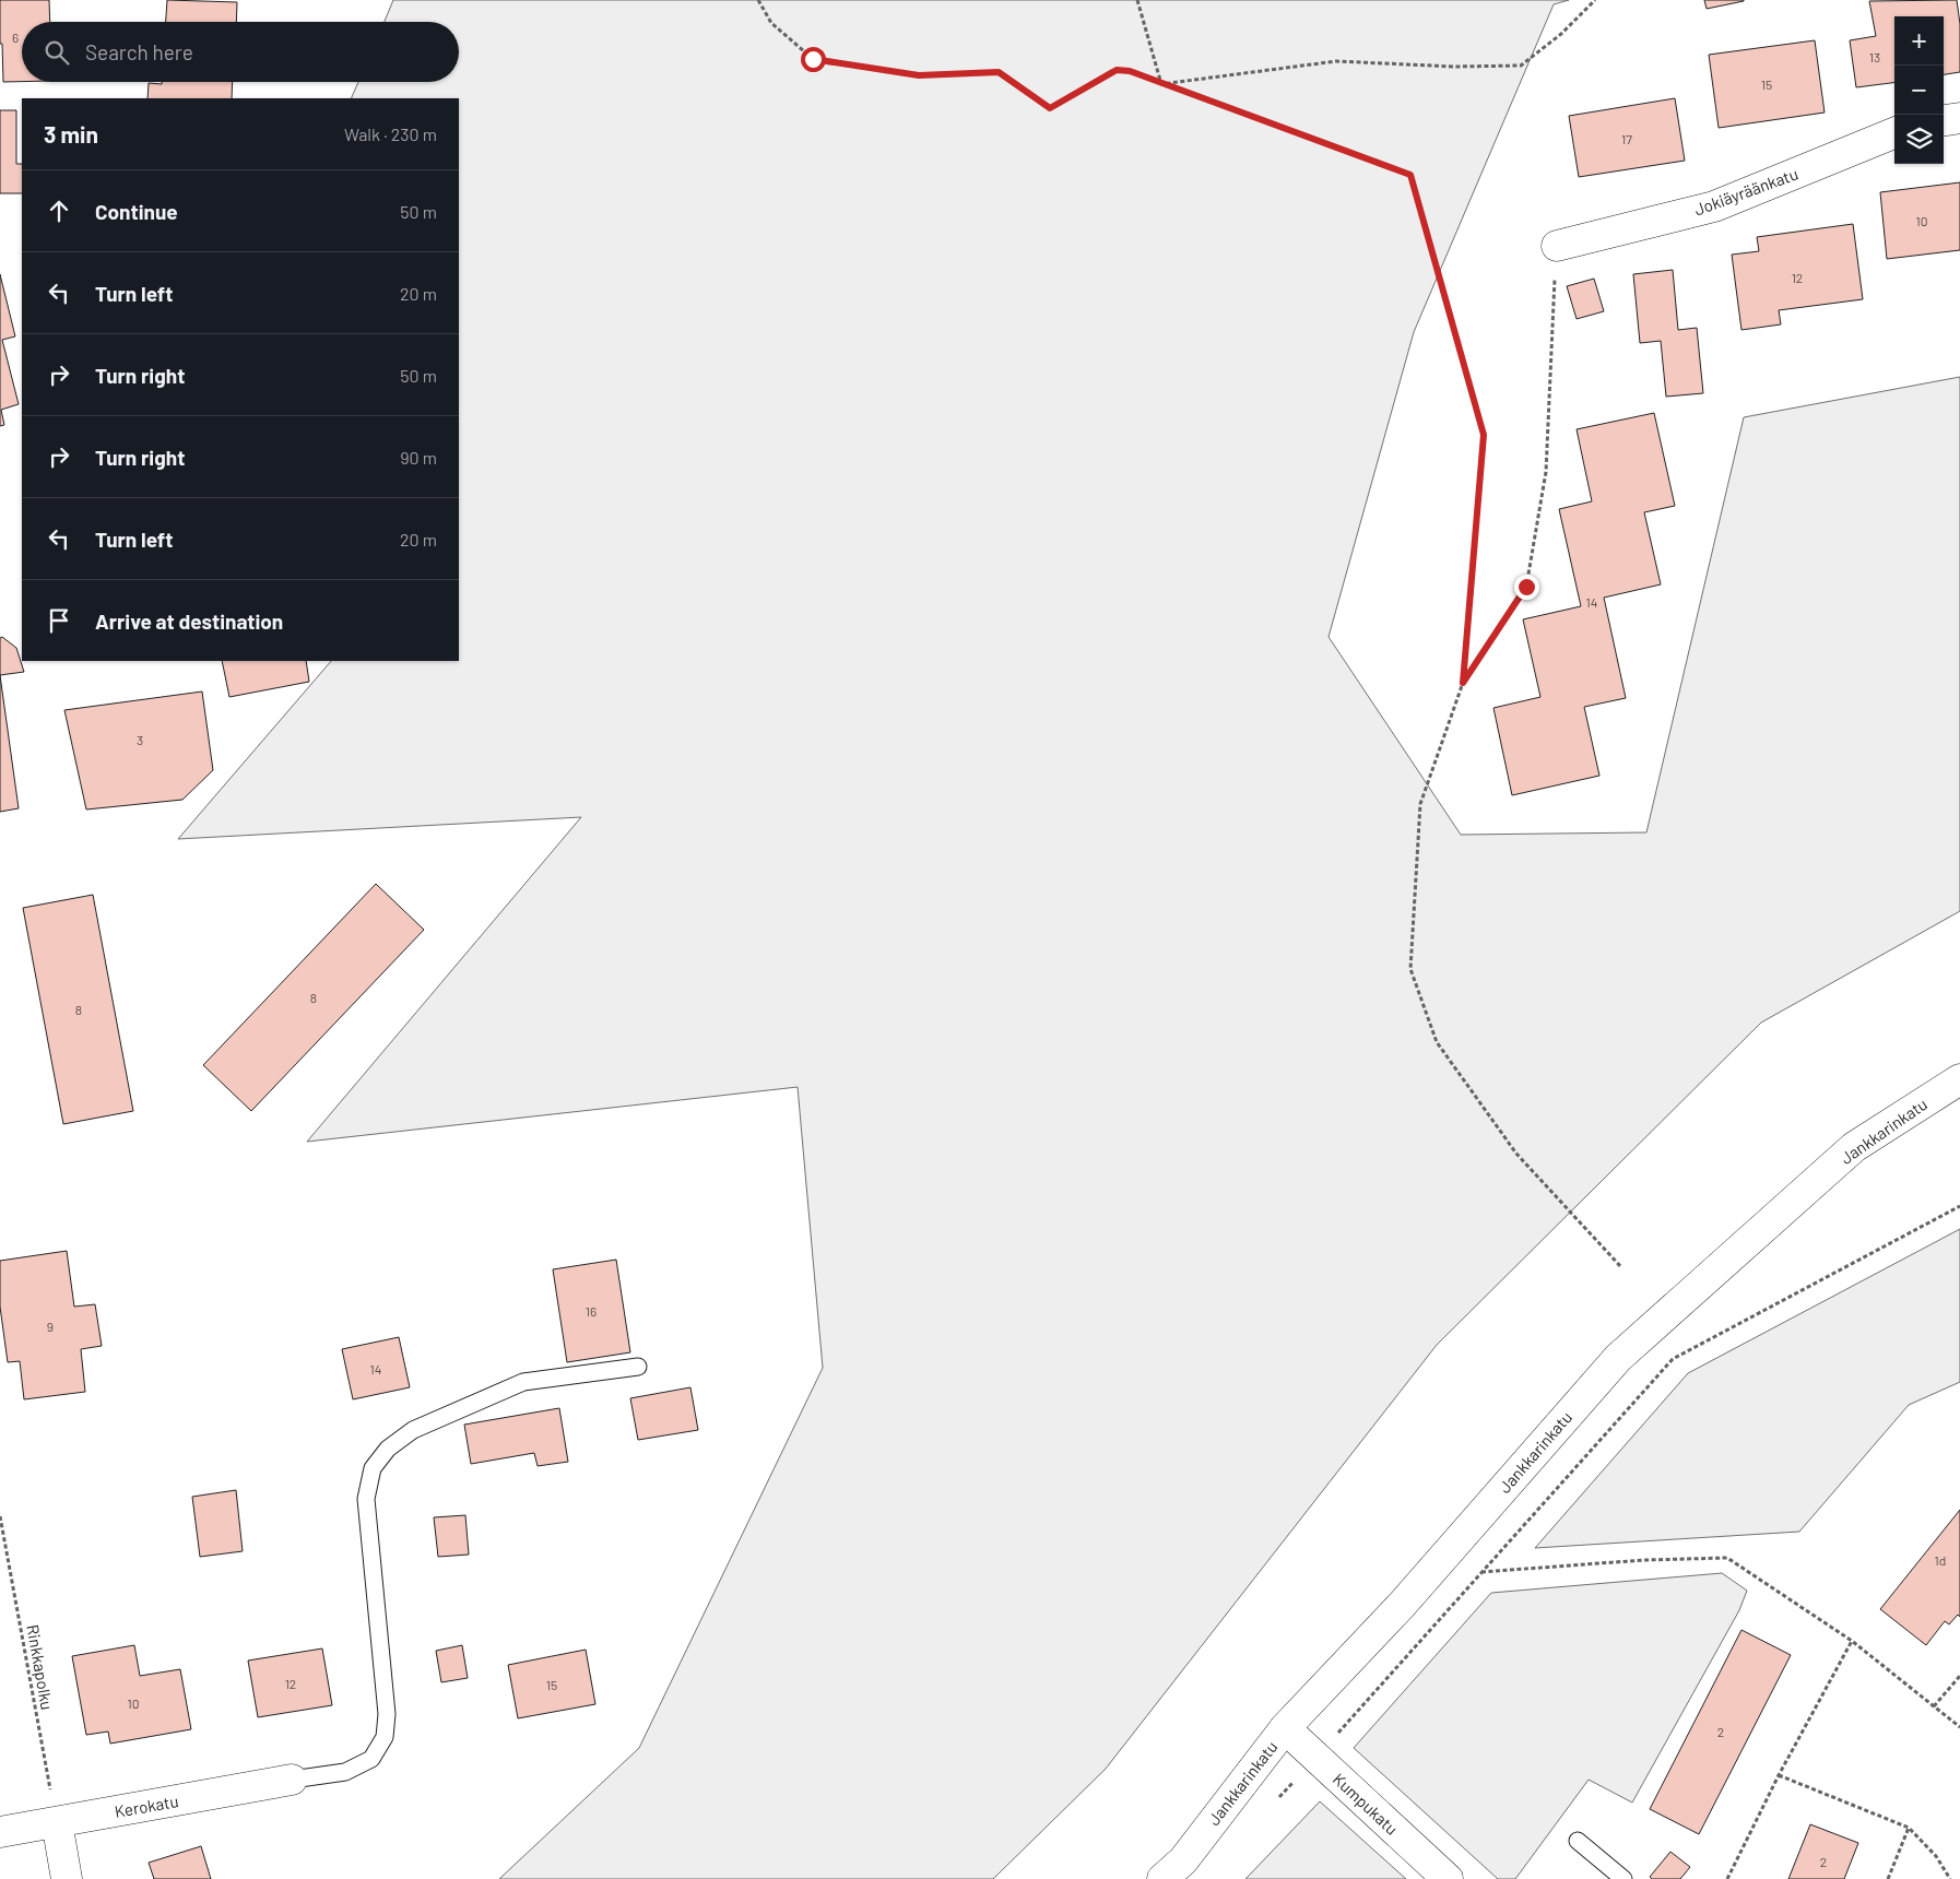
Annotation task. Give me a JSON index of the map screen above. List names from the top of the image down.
{
  "streets": {
    "street": [
      "Jokiäyräänkatu",
      "Jankkarinkatu",
      "Kumpukatu",
      "Kerokatu"
    ],
    "path": ["Rinkkapolku"]
  },
  "crossings": [
    ["Jankkarinkatu", "Kumpukatu"],
    ["Rinkkapolku", "Kerokatu"]
  ],
  "house_numbers": [
    "6",
    "13",
    "15",
    "17",
    "10",
    "12",
    "14",
    "3",
    "8",
    "8",
    "16",
    "9",
    "14",
    "1d",
    "12",
    "15",
    "10",
    "2",
    "2"
  ],
  "page": {
    "map_buttons": ["+", "−"],
    "search": "Search here",
    "heading": ["3 min", "Walk · 230 m"],
    "list": [
      ["Continue", "50 m"],
      ["Turn left", "20 m"],
      ["Turn right", "50 m"],
      ["Turn right", "90 m"],
      ["Turn left", "20 m"],
      "Arrive at destination"
    ]
  }
}
